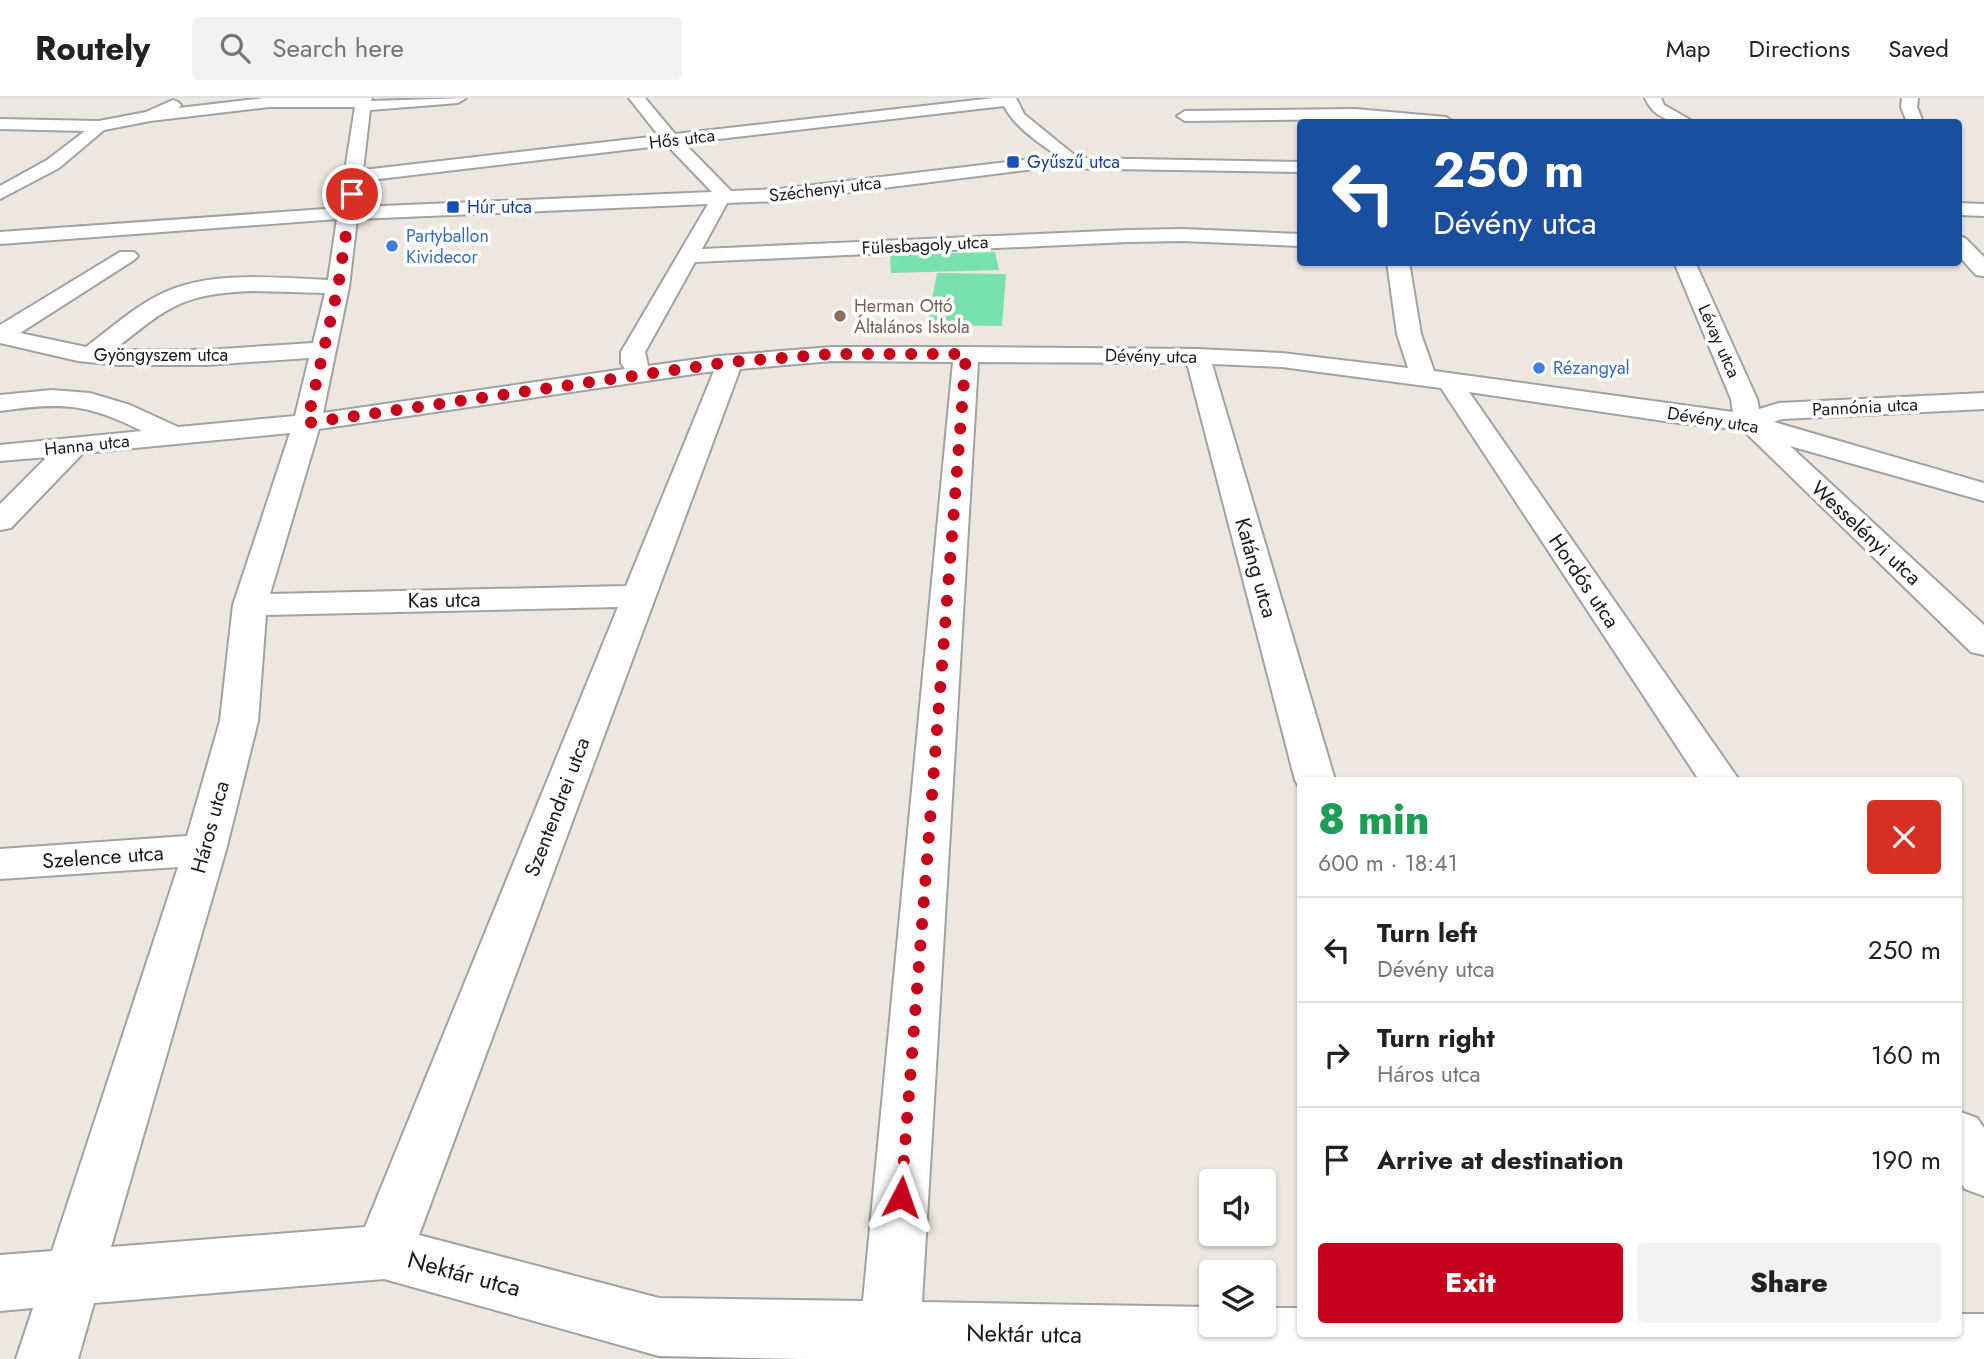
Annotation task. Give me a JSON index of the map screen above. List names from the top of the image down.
{
  "streets": {
    "street": [
      "Hős utca",
      "Széchenyi utca",
      "Fülesbagoly utca",
      "Lévay utca",
      "Gyöngyszem utca",
      "Dévény utca",
      "Pannónia utca",
      "Hanna utca",
      "Wesselényi utca",
      "Katáng utca",
      "Hordós utca",
      "Kas utca",
      "Szentendrei utca",
      "Háros utca",
      "Szelence utca",
      "Nektár utca"
    ]
  },
  "crossings": [
    ["Hős utca", "Háros utca"],
    ["Széchenyi utca", "Háros utca"],
    ["Lévay utca", "Dévény utca"],
    ["Lévay utca", "Pannónia utca"],
    ["Lévay utca", "Wesselényi utca"],
    ["Gyöngyszem utca", "Háros utca"],
    ["Dévény utca", "Pannónia utca"],
    ["Dévény utca", "Hanna utca"],
    ["Dévény utca", "Wesselényi utca"],
    ["Dévény utca", "Katáng utca"],
    ["Dévény utca", "Hordós utca"],
    ["Dévény utca", "Szentendrei utca"],
    ["Dévény utca", "Háros utca"],
    ["Pannónia utca", "Wesselényi utca"],
    ["Hanna utca", "Háros utca"],
    ["Kas utca", "Szentendrei utca"],
    ["Kas utca", "Háros utca"],
    ["Szentendrei utca", "Nektár utca"],
    ["Háros utca", "Szelence utca"],
    ["Háros utca", "Nektár utca"]
  ],
  "places": {
    "transit": ["Gyűszű utca", "Húr utca"],
    "other": ["Partyballon Kividecor", "Herman Ottó Általános Iskola", "Rézangyal"]
  },
  "page": {
    "header": "Routely",
    "search": "Search here",
    "nav": ["Map", "Directions", "Saved"],
    "turn": ["250 m", "Dévény utca"],
    "heading": ["8 min", "600 m · 18:41"],
    "list": [
      {
        "name": "Turn left",
        "note": "Dévény utca",
        "value": "250 m"
      },
      {
        "name": "Turn right",
        "note": "Háros utca",
        "value": "160 m"
      },
      {
        "name": "Arrive at destination",
        "value": "190 m"
      }
    ],
    "buttons": ["Exit", "Share"]
  }
}
